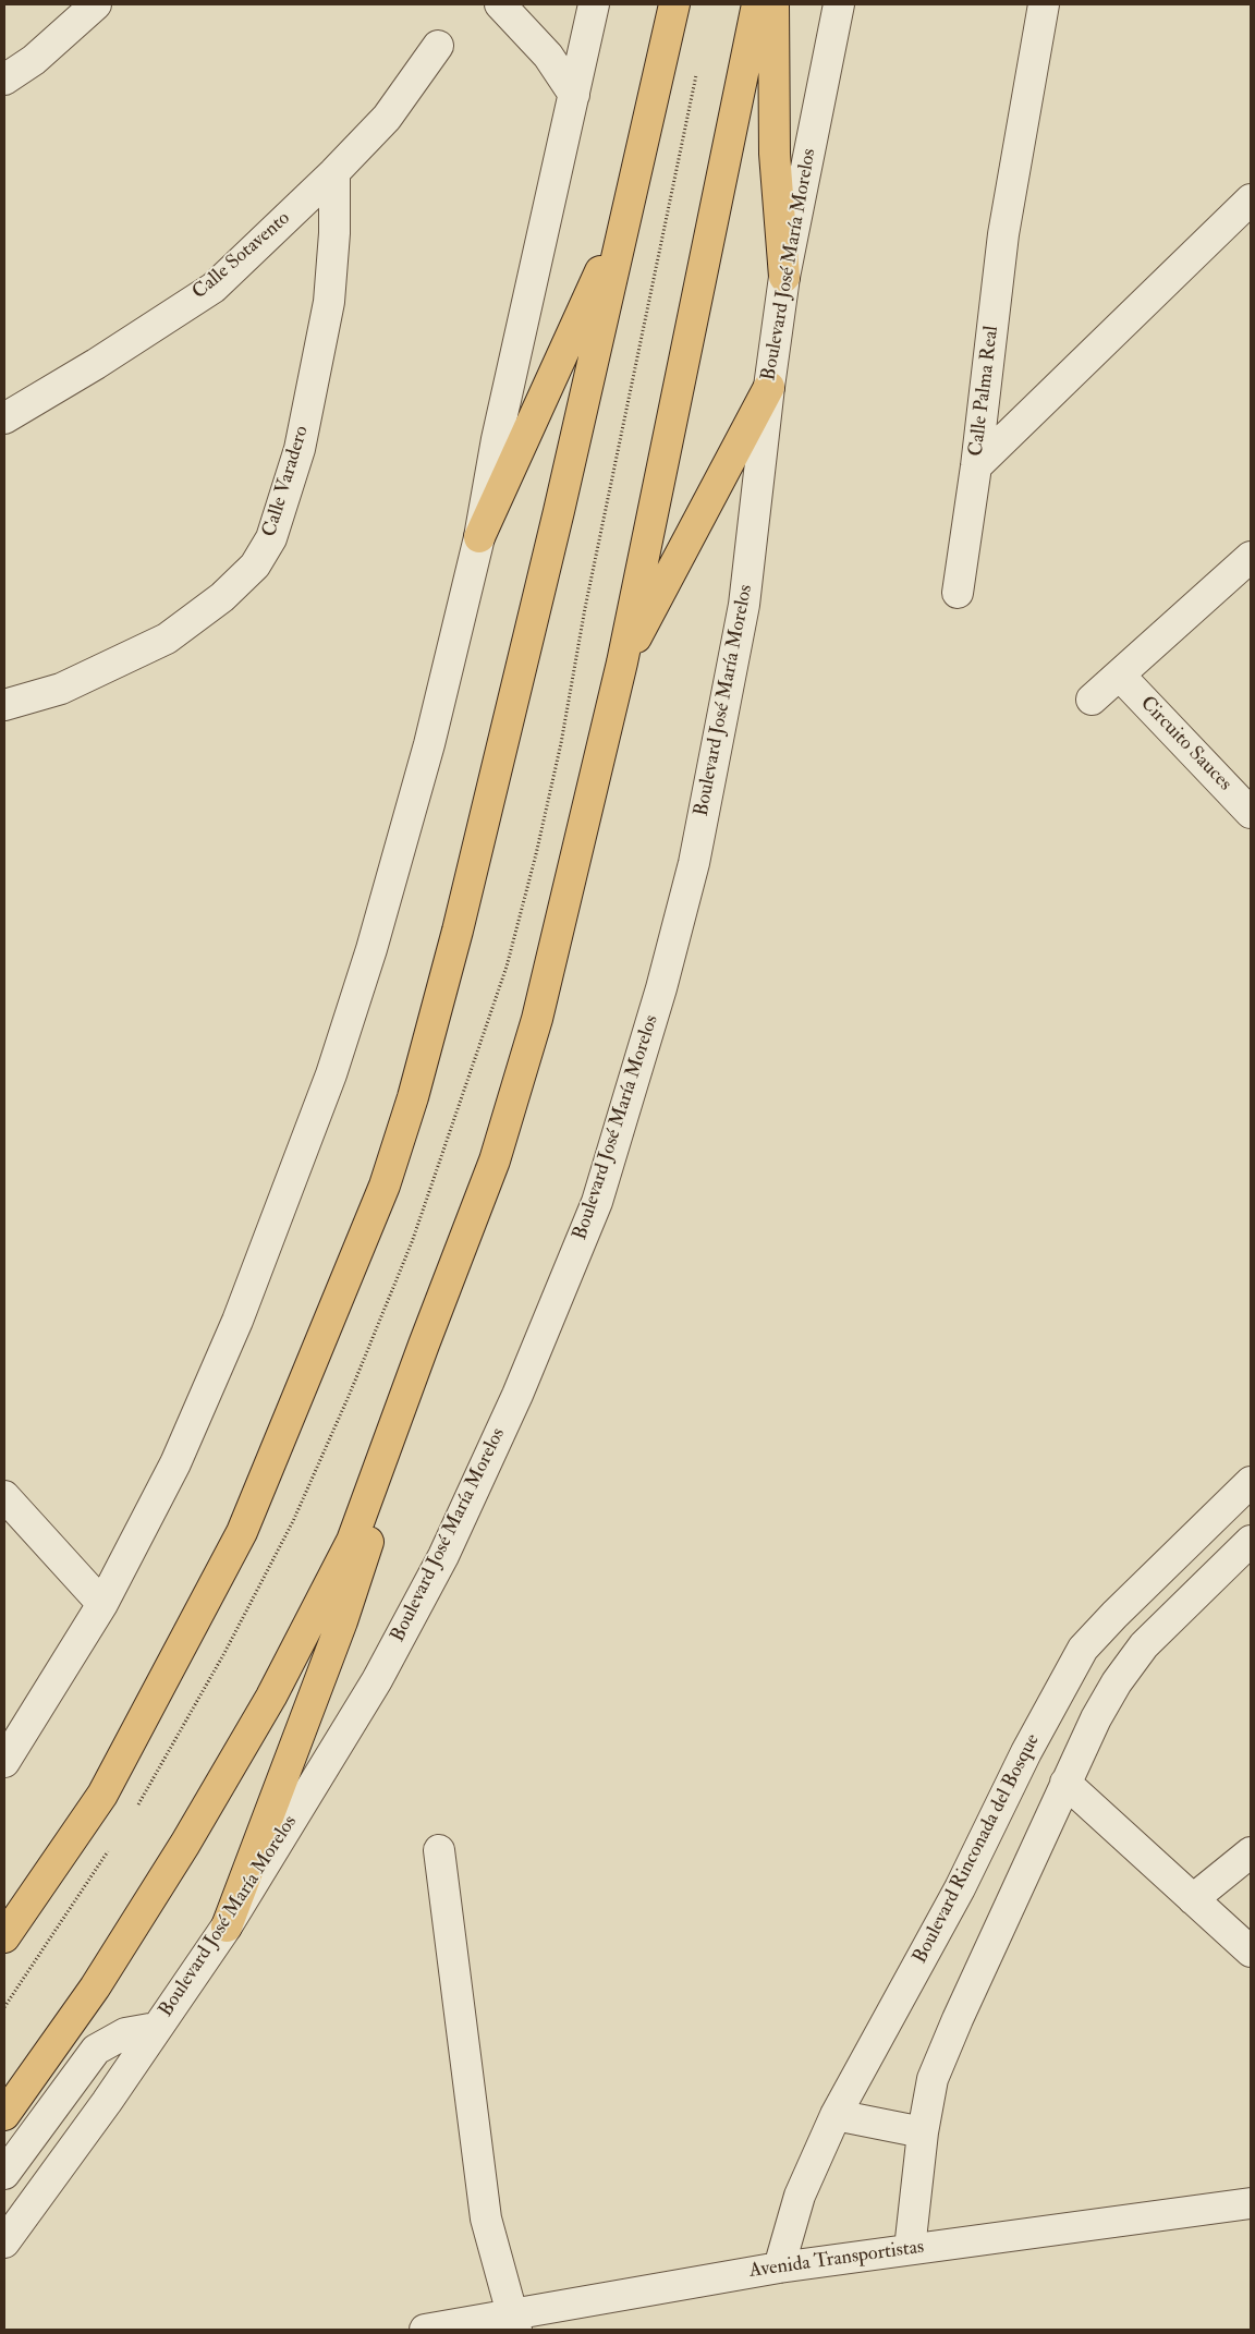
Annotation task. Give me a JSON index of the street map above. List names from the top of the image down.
{
  "streets": {
    "street": [
      "Calle Sotavento",
      "Boulevard José María Morelos",
      "Calle Palma Real",
      "Calle Varadero",
      "Circuito Sauces",
      "Boulevard Rinconada del Bosque",
      "Avenida Transportistas"
    ]
  },
  "crossings": [
    ["Calle Sotavento", "Calle Varadero"],
    ["Boulevard Rinconada del Bosque", "Avenida Transportistas"]
  ]
}
